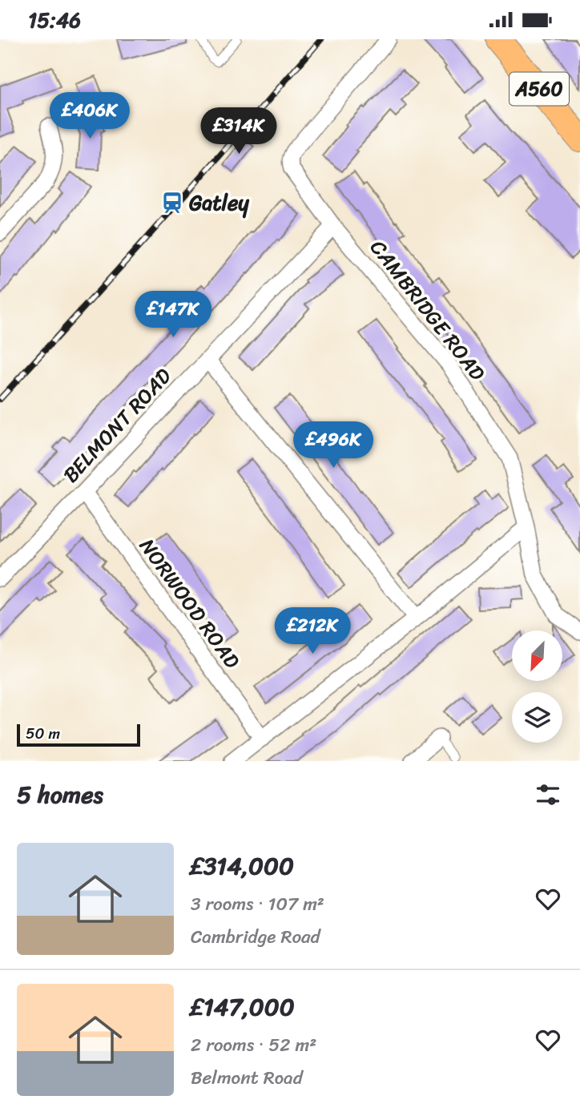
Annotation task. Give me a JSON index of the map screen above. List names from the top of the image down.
{
  "streets": {
    "main road": ["A560"],
    "street": ["CAMBRIDGE ROAD", "BELMONT ROAD", "NORWOOD ROAD"]
  },
  "crossings": [
    ["CAMBRIDGE ROAD", "BELMONT ROAD"],
    ["BELMONT ROAD", "NORWOOD ROAD"]
  ],
  "places": {
    "station": ["Gatley"]
  },
  "scale_bar": "50 m",
  "north": "bottom left",
  "page": {
    "status": "15:46",
    "price": [
      "£406K",
      "£314K",
      "£147K",
      "£496K",
      "£212K"
    ],
    "scale": "50 m",
    "heading": "5 homes",
    "list": [
      {
        "name": "£314,000",
        "note": "3 rooms · 107 m² · Cambridge Road"
      },
      {
        "name": "£147,000",
        "note": "2 rooms · 52 m² · Belmont Road"
      }
    ]
  }
}
